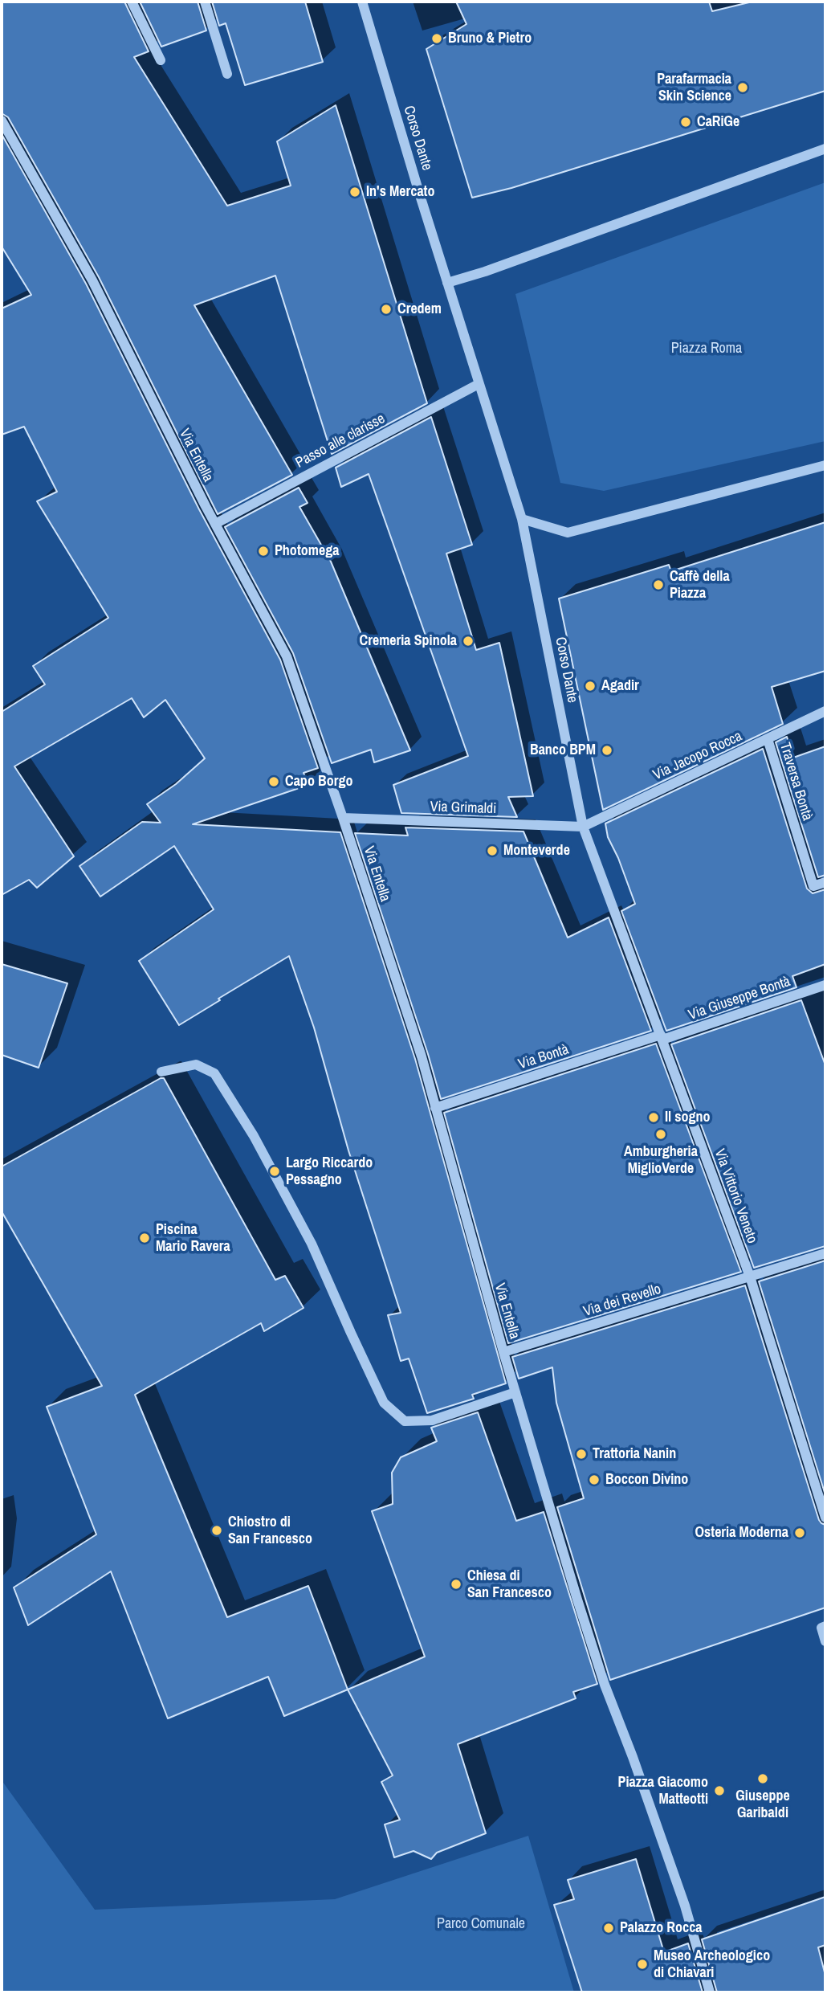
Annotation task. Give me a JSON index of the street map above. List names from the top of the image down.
{
  "streets": {
    "street": [
      "Corso Dante",
      "Passo alle clarisse",
      "Via Entella",
      "Via Jacopo Rocca",
      "Traversa Bontà",
      "Via Grimaldi",
      "Via Giuseppe Bontà",
      "Via Bontà",
      "Via Vittorio Veneto",
      "Via dei Revello"
    ]
  },
  "crossings": [
    ["Corso Dante", "Via Jacopo Rocca"],
    ["Corso Dante", "Via Grimaldi"],
    ["Corso Dante", "Via Vittorio Veneto"],
    ["Passo alle clarisse", "Via Entella"],
    ["Via Entella", "Via Grimaldi"],
    ["Via Entella", "Via Bontà"],
    ["Via Entella", "Via dei Revello"],
    ["Via Jacopo Rocca", "Traversa Bontà"],
    ["Via Jacopo Rocca", "Via Grimaldi"],
    ["Via Jacopo Rocca", "Via Vittorio Veneto"],
    ["Via Grimaldi", "Via Vittorio Veneto"],
    ["Via Giuseppe Bontà", "Via Bontà"],
    ["Via Giuseppe Bontà", "Via Vittorio Veneto"],
    ["Via Bontà", "Via Vittorio Veneto"],
    ["Via Vittorio Veneto", "Via dei Revello"]
  ],
  "parks": ["Piazza Roma", "Parco Comunale"],
  "places": [
    "Bruno & Pietro",
    "Parafarmacia Skin Science",
    "CaRiGe",
    "In's Mercato",
    "Credem",
    "Photomega",
    "Caffè della Piazza",
    "Cremeria Spinola",
    "Agadir",
    "Banco BPM",
    "Capo Borgo",
    "Monteverde",
    "Il sogno",
    "Amburgheria MiglioVerde",
    "Largo Riccardo Pessagno",
    "Piscina Mario Ravera",
    "Trattoria Nanin",
    "Boccon Divino",
    "Chiostro di San Francesco",
    "Osteria Moderna",
    "Chiesa di San Francesco",
    "Giuseppe Garibaldi",
    "Piazza Giacomo Matteotti",
    "Palazzo Rocca",
    "Museo Archeologico di Chiavari"
  ]
}
